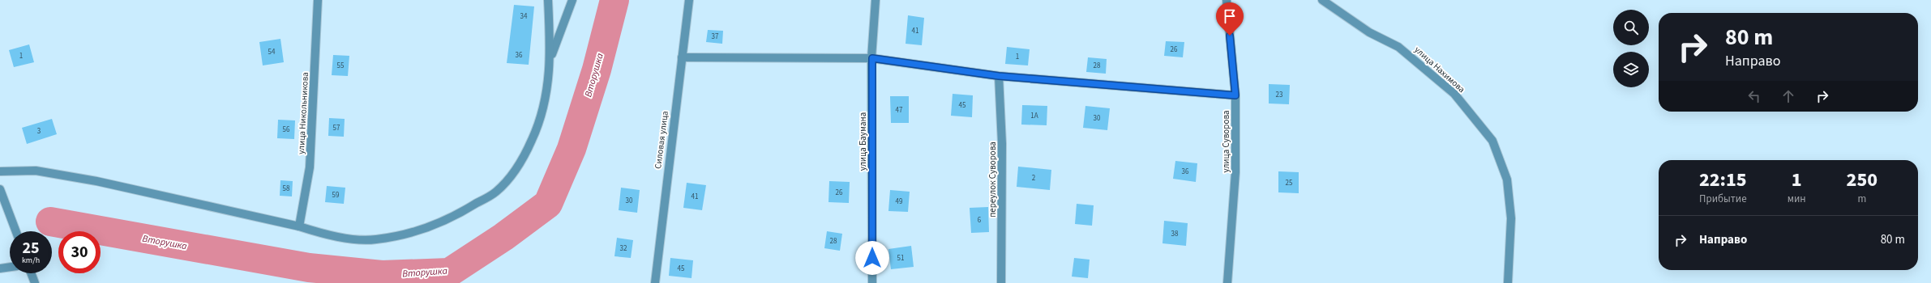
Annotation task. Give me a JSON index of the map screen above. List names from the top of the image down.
{
  "streets": {
    "street": [
      "улица Нахимова",
      "улица Никольникова",
      "Силовая улица",
      "улица Баумана",
      "улица Суворова",
      "переулок Суворова"
    ]
  },
  "water": ["Вторушка"],
  "house_numbers": [
    "34",
    "41",
    "37",
    "26",
    "54",
    "36",
    "1",
    "1",
    "55",
    "28",
    "23",
    "45",
    "47",
    "1А",
    "30",
    "57",
    "56",
    "3",
    "36",
    "2",
    "25",
    "58",
    "26",
    "59",
    "41",
    "30",
    "49",
    "6",
    "38",
    "28",
    "32",
    "51",
    "45"
  ],
  "page": {
    "turn": ["80 m", "Направо"],
    "eta": [
      "22:15",
      "Прибытие",
      "1",
      "мин",
      "250",
      "m"
    ],
    "list": [
      {
        "name": "Направо",
        "value": "80 m"
      }
    ],
    "speed": "25 km/h",
    "limit": "30"
  }
}
